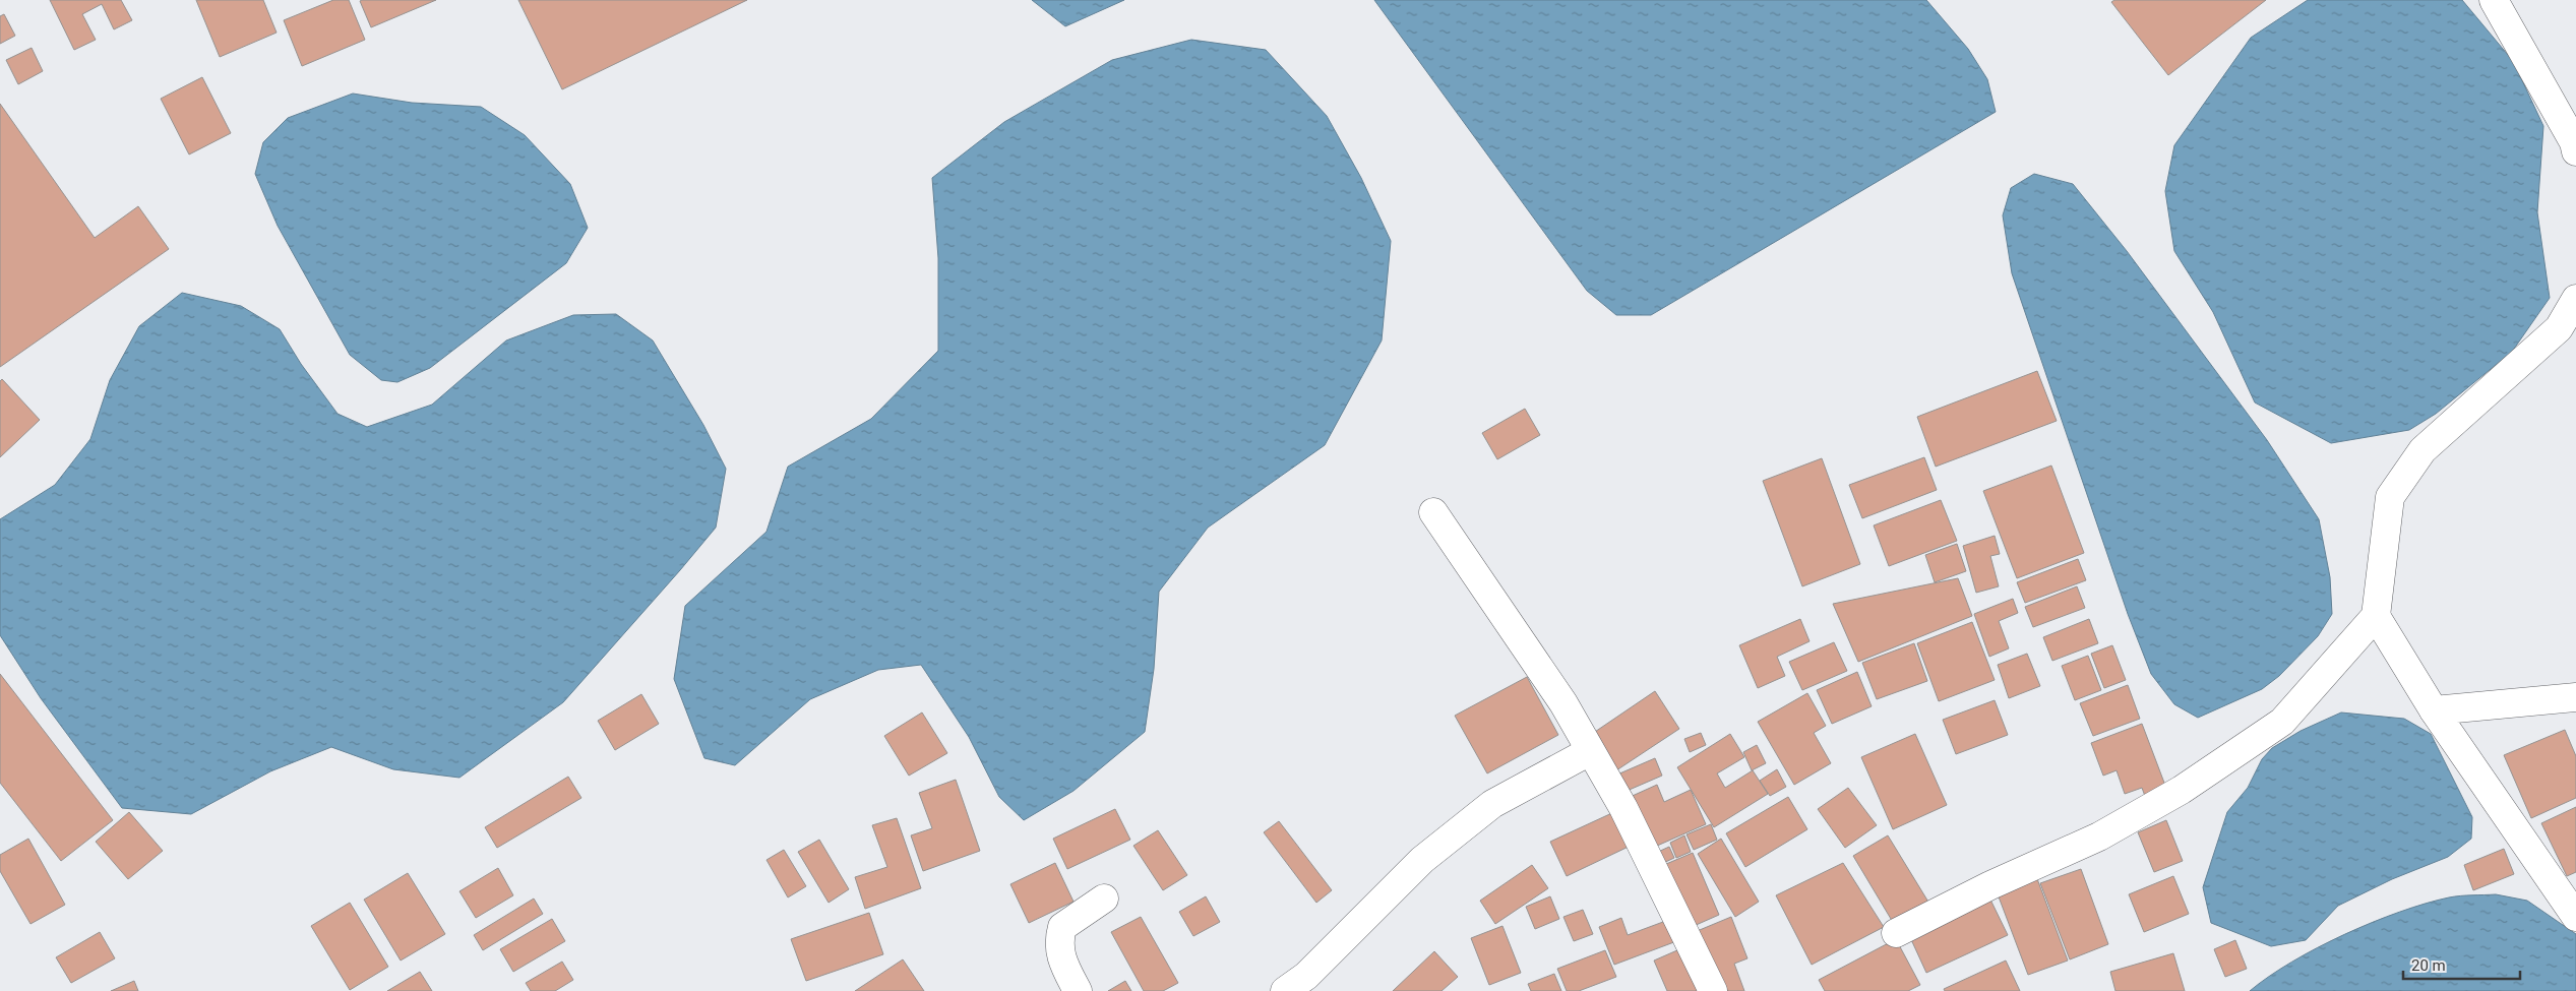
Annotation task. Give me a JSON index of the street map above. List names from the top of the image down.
{
  "scale_bar": "20 m"
}
